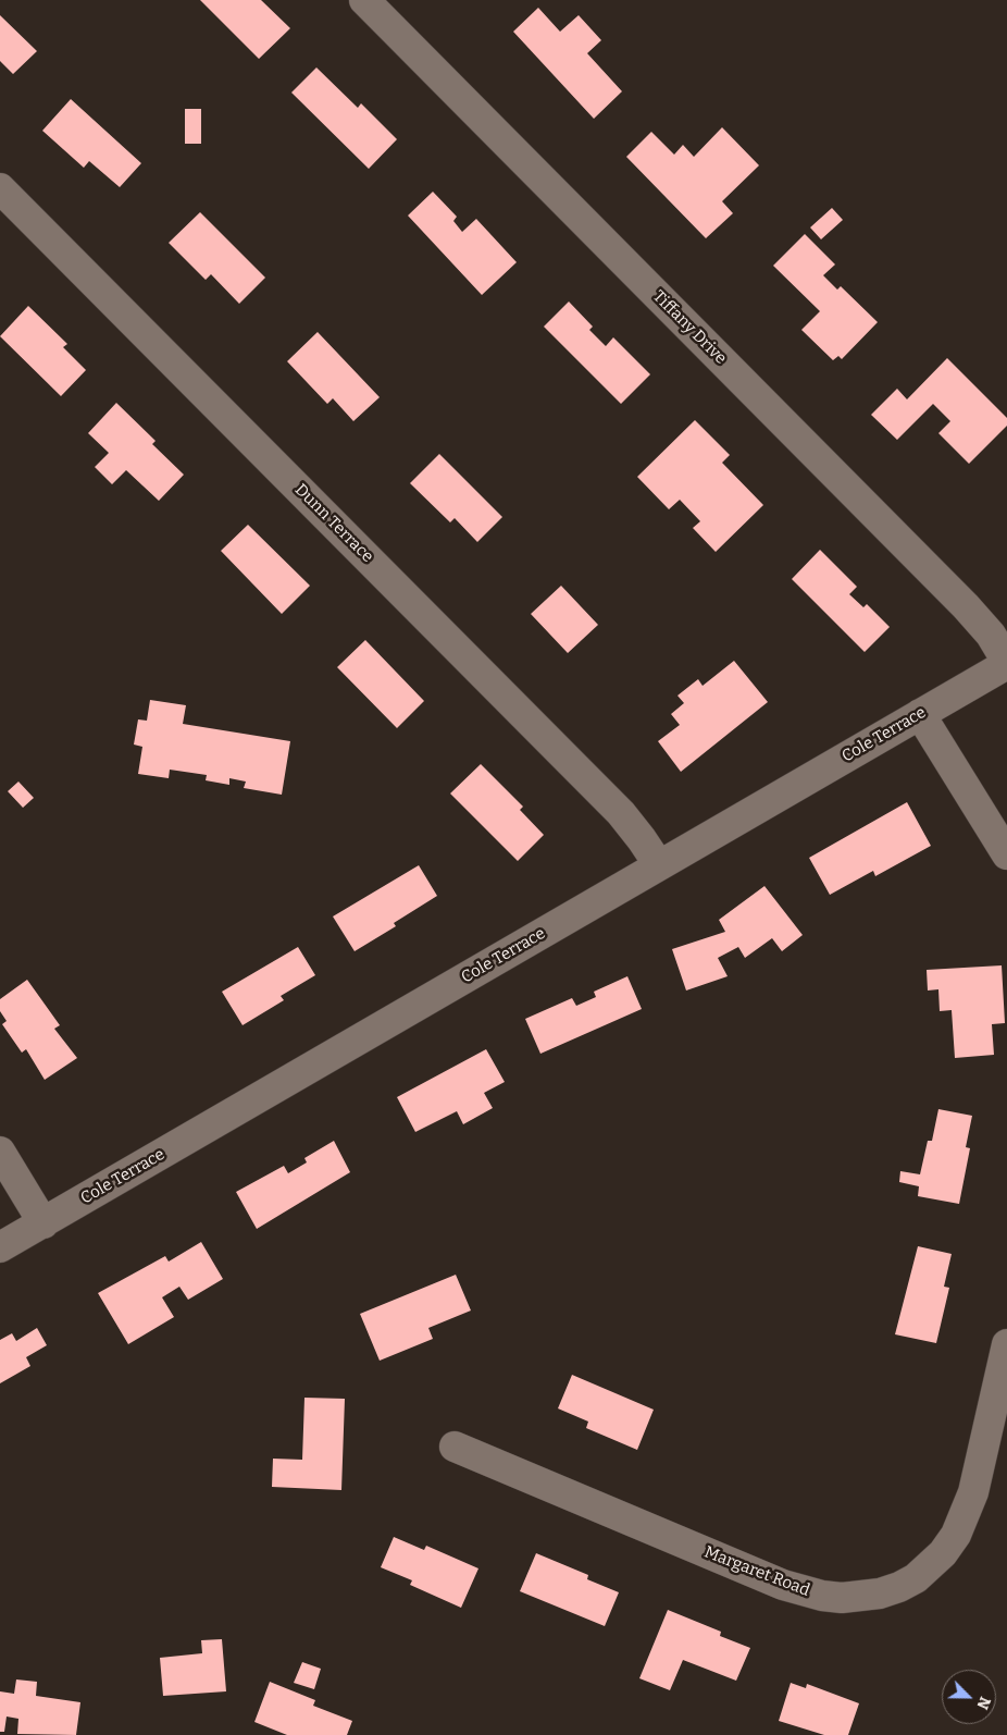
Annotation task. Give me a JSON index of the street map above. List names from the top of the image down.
{
  "streets": {
    "street": [
      "Tiffany Drive",
      "Dunn Terrace",
      "Cole Terrace",
      "Margaret Road"
    ]
  },
  "crossings": [
    ["Tiffany Drive", "Cole Terrace"],
    ["Dunn Terrace", "Cole Terrace"]
  ],
  "north": "bottom right"
}
